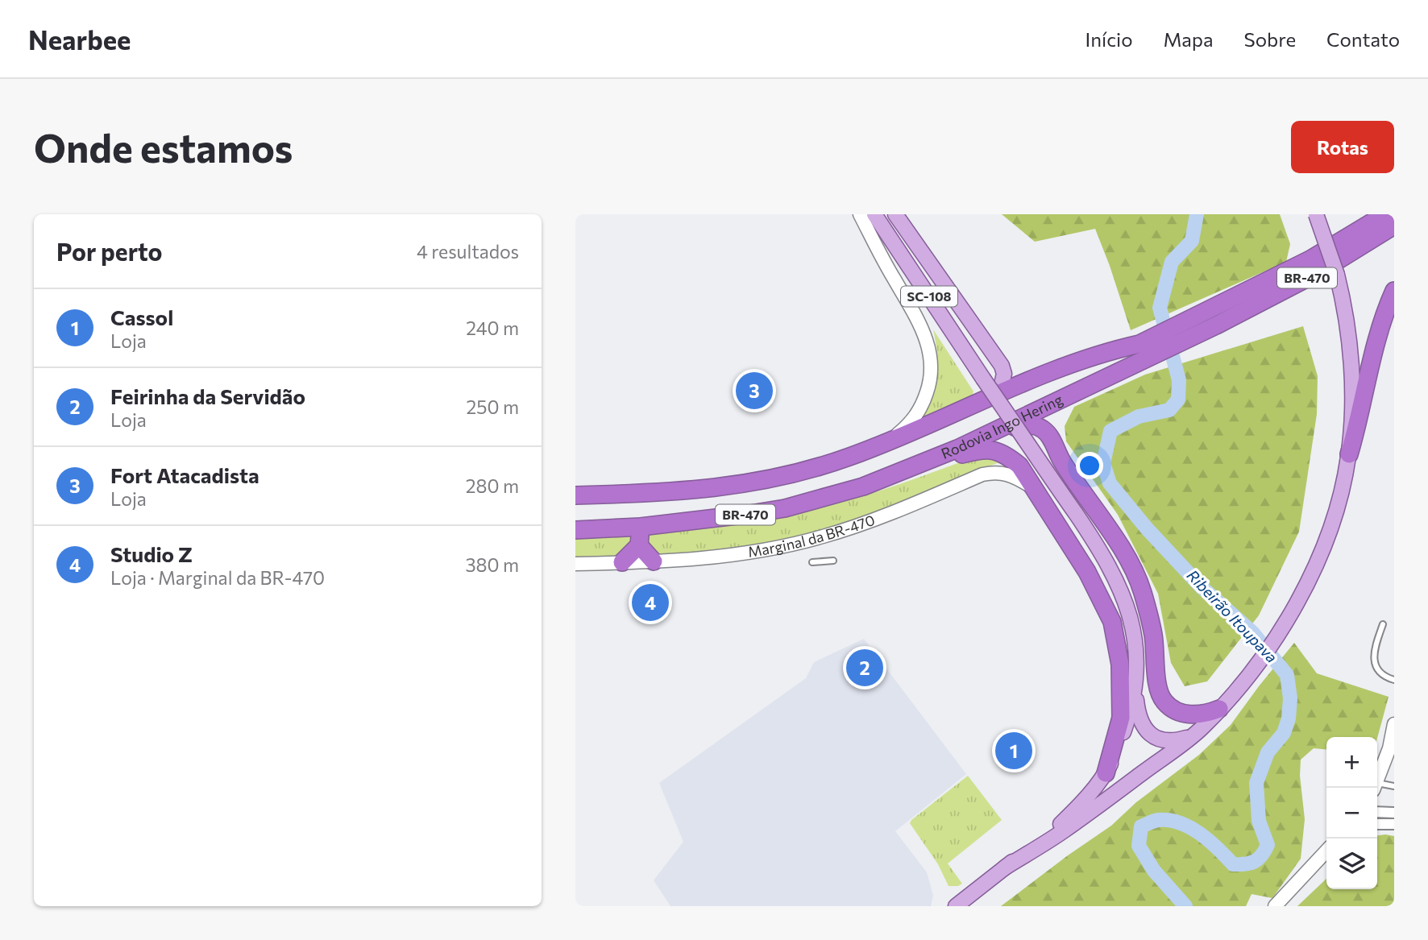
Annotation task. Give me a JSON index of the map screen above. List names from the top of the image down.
{
  "streets": {
    "highway": ["BR-470", "Rodovia Ingo Hering"],
    "main road": ["SC-108"],
    "street": ["Marginal da BR-470"]
  },
  "water": ["Ribeirão Itoupava"],
  "page": {
    "header": "Nearbee",
    "nav": [
      "Início",
      "Mapa",
      "Sobre",
      "Contato"
    ],
    "buttons": "Rotas",
    "title": "Onde estamos",
    "heading": ["Por perto", "4 resultados"],
    "list": [
      {
        "mark": "1",
        "name": "Cassol",
        "note": "Loja",
        "value": "240 m"
      },
      {
        "mark": "2",
        "name": "Feirinha da Servidão",
        "note": "Loja",
        "value": "250 m"
      },
      {
        "mark": "3",
        "name": "Fort Atacadista",
        "note": "Loja",
        "value": "280 m"
      },
      {
        "mark": "4",
        "name": "Studio Z",
        "note": "Loja · Marginal da BR-470",
        "value": "380 m"
      }
    ],
    "pins": [
      "3",
      "4",
      "2",
      "1"
    ],
    "map_buttons": ["+", "−"]
  }
}
